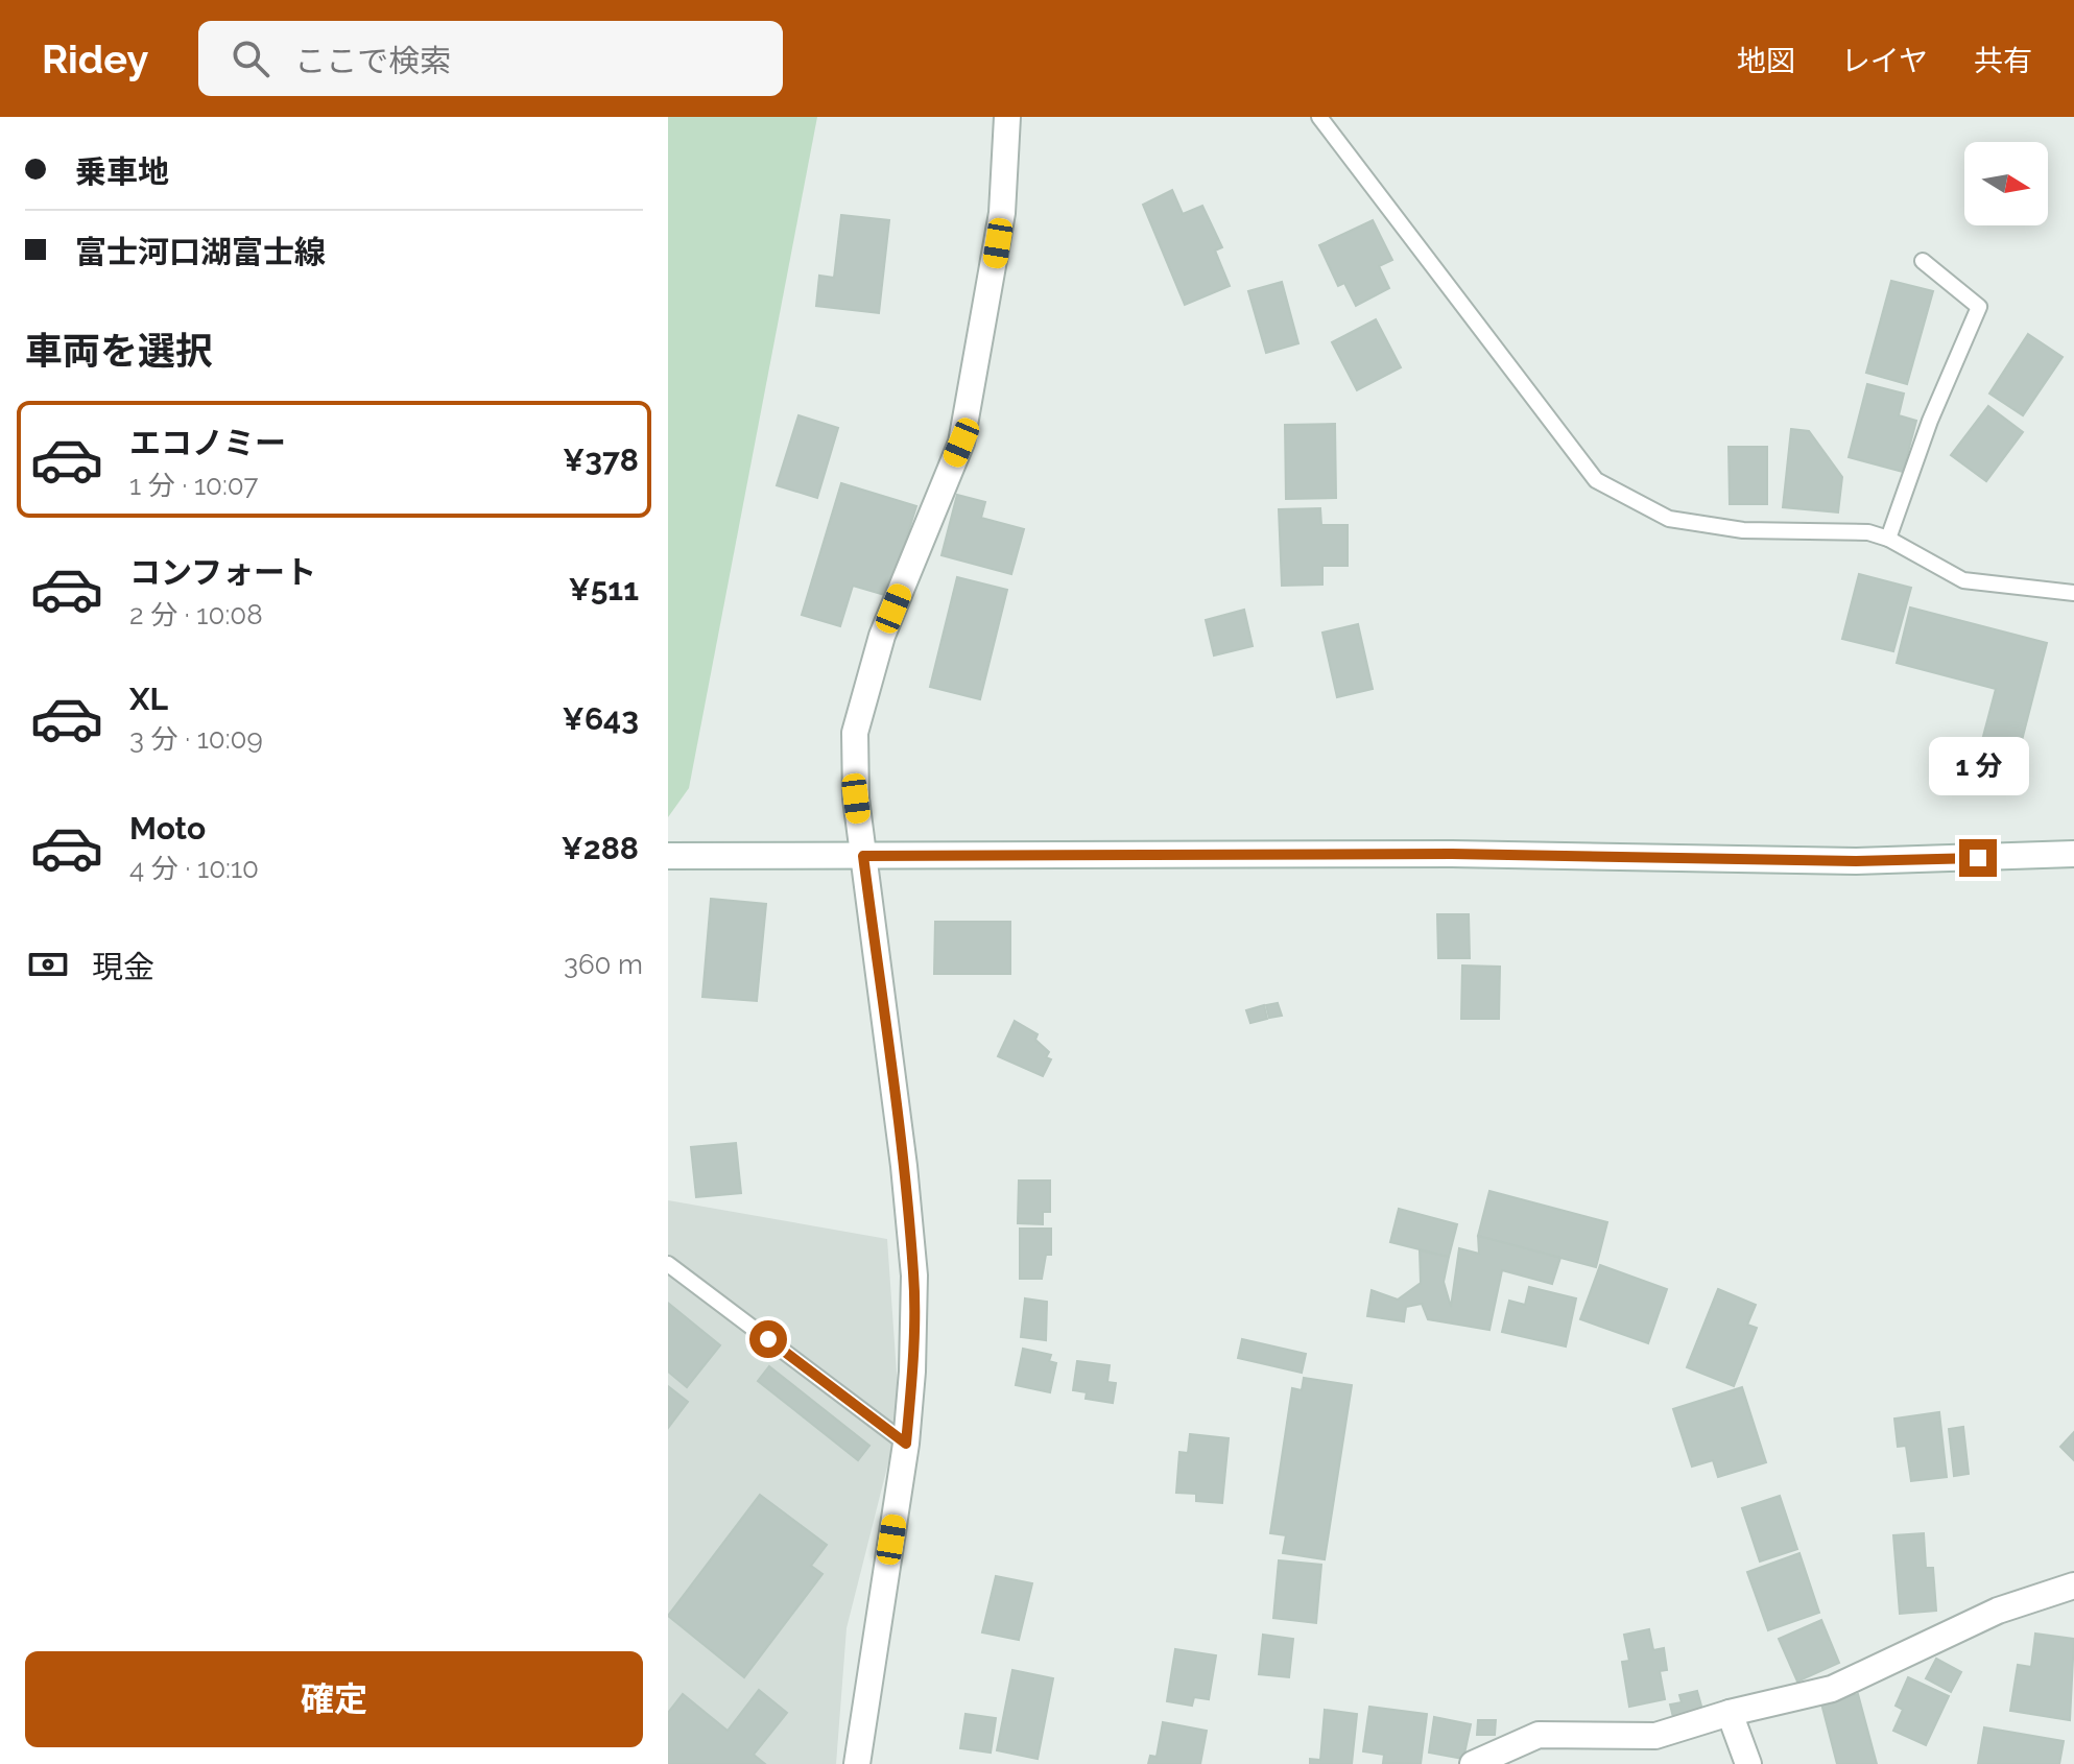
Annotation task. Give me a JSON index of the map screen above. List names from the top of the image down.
{
  "north": "right",
  "page": {
    "header": "Ridey",
    "search": "ここで検索",
    "nav": ["地図", "レイヤ", "共有"],
    "banner": ["乗車地", "富士河口湖富士線"],
    "heading": "車両を選択",
    "list": [
      {
        "name": "エコノミー",
        "note": "1 分 · 10:07",
        "value": "¥378"
      },
      {
        "name": "コンフォート",
        "note": "2 分 · 10:08",
        "value": "¥511"
      },
      {
        "name": "XL",
        "note": "3 分 · 10:09",
        "value": "¥643"
      },
      {
        "name": "Moto",
        "note": "4 分 · 10:10",
        "value": "¥288"
      }
    ],
    "bubble": "1 分",
    "pay": ["現金", "360 m"],
    "buttons": "確定"
  }
}
